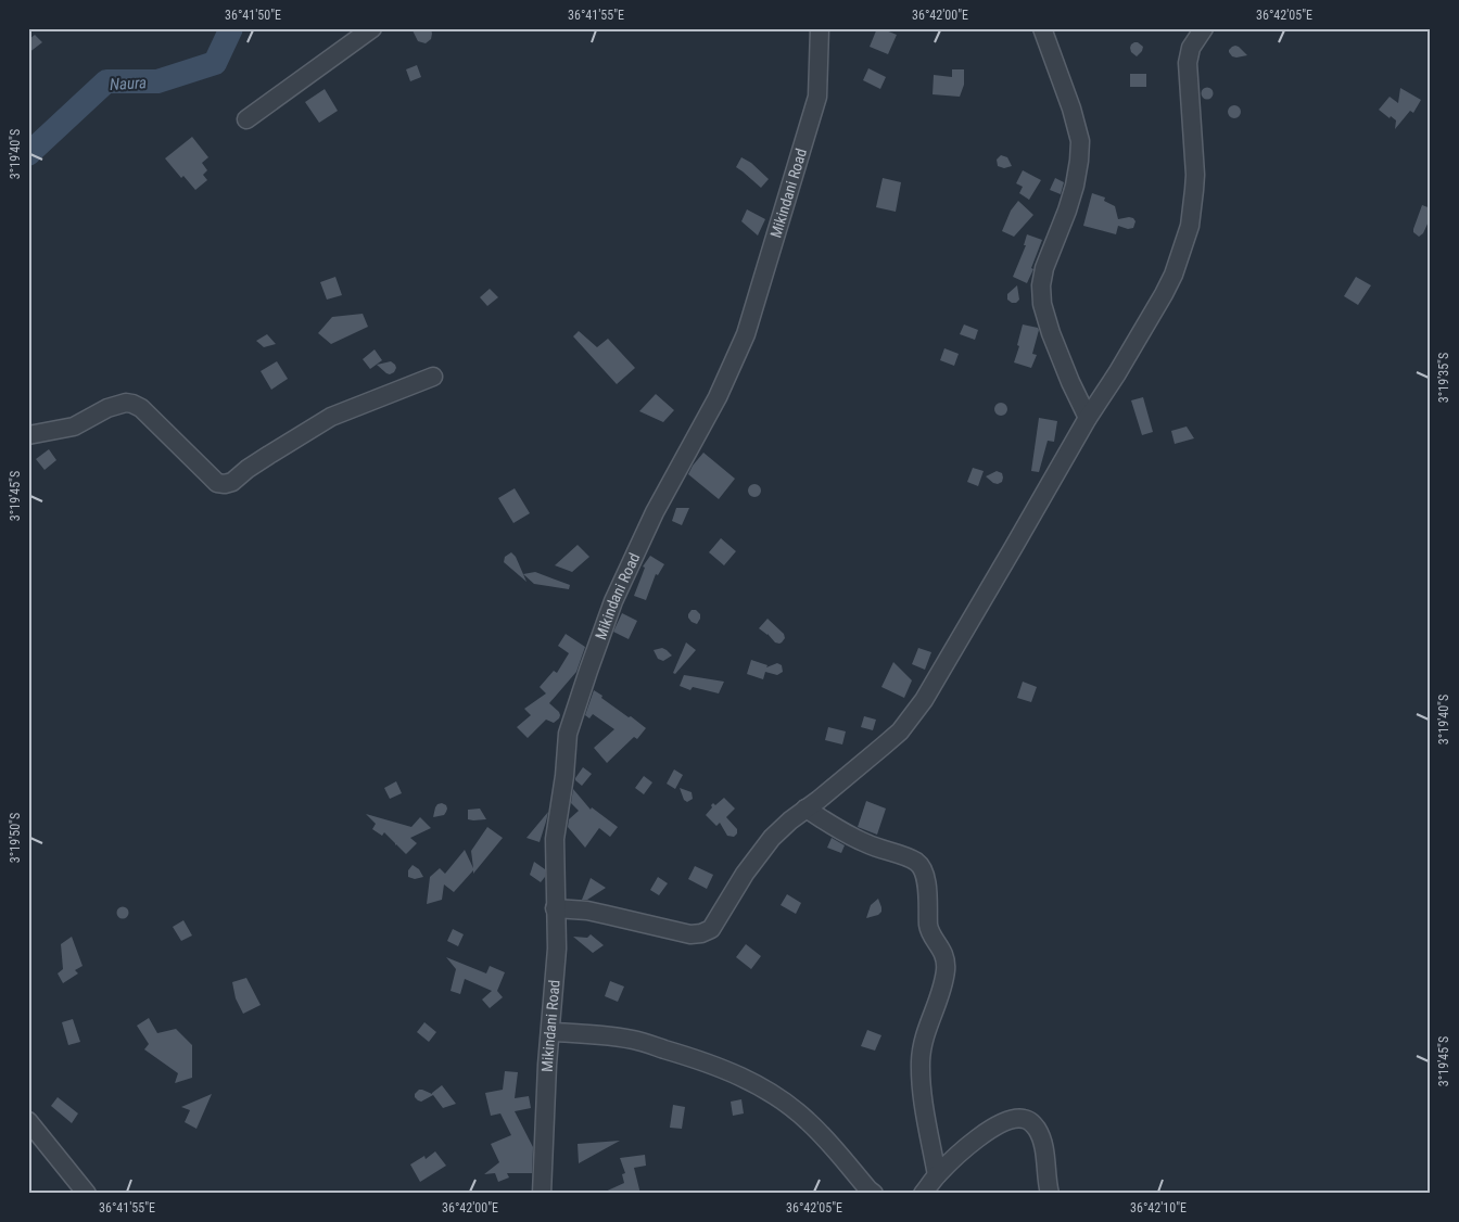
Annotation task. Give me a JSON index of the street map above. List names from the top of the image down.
{
  "streets": {
    "street": ["Mikindani Road"]
  },
  "water": ["Naura"],
  "coordinates": [
    "36°41'50\"E",
    "36°41'55\"E",
    "36°42'00\"E",
    "36°42'05\"E",
    "3°19'40\"S",
    "3°19'35\"S",
    "3°19'45\"S",
    "3°19'50\"S",
    "36°42'10\"E"
  ]
}
